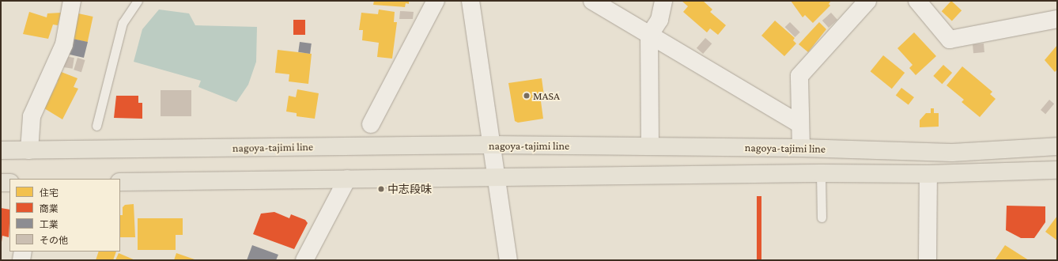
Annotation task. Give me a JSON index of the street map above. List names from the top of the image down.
{
  "streets": {
    "main road": ["nagoya-tajimi line"]
  },
  "places": ["MASA", "中志段味"],
  "legend": [
    "住宅",
    "商業",
    "工業",
    "その他"
  ]
}
